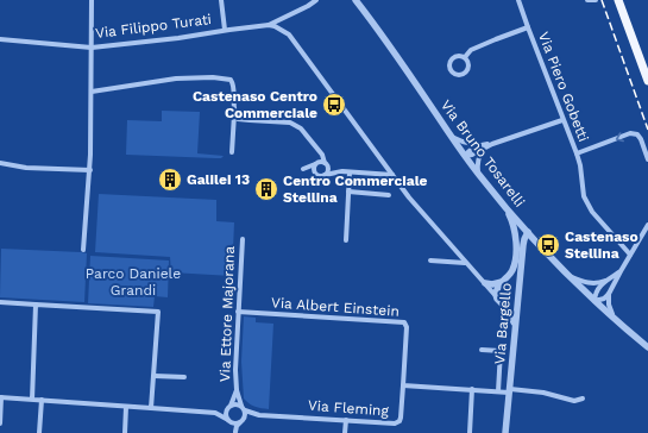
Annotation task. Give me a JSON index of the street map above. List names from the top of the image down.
{
  "streets": {
    "street": [
      "Via Filippo Turati",
      "Via Piero Gobetti",
      "Via Bruno Tosarelli",
      "Via Albert Einstein",
      "Via Ettore Majorana",
      "Via Bargello",
      "Via Fleming"
    ]
  },
  "crossings": [
    ["Via Bruno Tosarelli", "Via Bargello"],
    ["Via Albert Einstein", "Via Ettore Majorana"],
    ["Via Albert Einstein", "Via Fleming"],
    ["Via Ettore Majorana", "Via Fleming"]
  ],
  "parks": ["Parco Daniele Grandi"],
  "places": {
    "bus stop": ["Castenaso Centro Commerciale", "Castenaso Stellina"],
    "building": ["Galilei 13", "Centro Commerciale Stellina"]
  }
}
